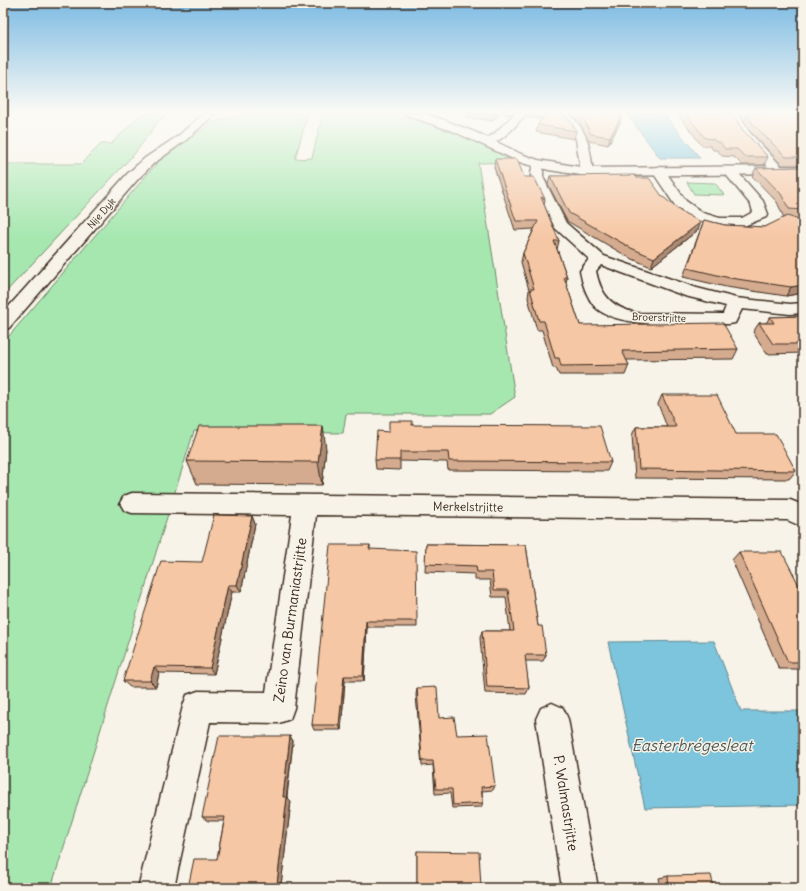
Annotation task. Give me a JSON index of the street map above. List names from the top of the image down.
{
  "streets": {
    "street": [
      "Nije Dyk",
      "Broerstrjitte",
      "Merkelstrjitte",
      "Zeino van Burmaniastrjitte",
      "P. Walmastrjitte"
    ]
  },
  "crossings": [
    ["Merkelstrjitte", "Zeino van Burmaniastrjitte"]
  ],
  "water": ["Easterbrégesleat"]
}
